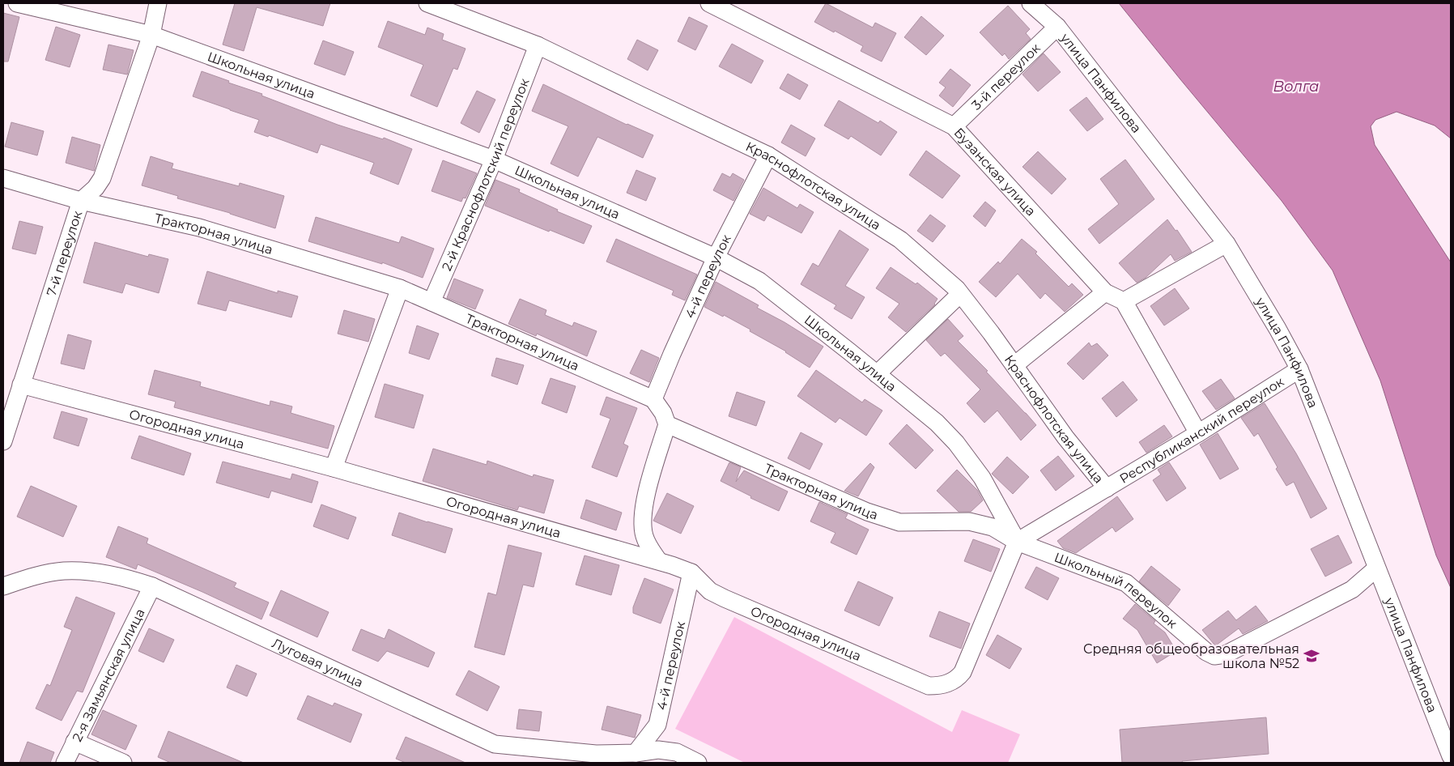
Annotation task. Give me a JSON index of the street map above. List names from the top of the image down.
{
  "streets": {
    "street": [
      "Школьная улица",
      "3-й переулок",
      "улица Панфилова",
      "Бузанская улица",
      "2-й Краснофлотский переулок",
      "Краснофлотская улица",
      "Тракторная улица",
      "7-й переулок",
      "4-й переулок",
      "Огородная улица",
      "Республиканский переулок",
      "Школьный переулок",
      "Луговая улица",
      "2-я Замьянская улица"
    ]
  },
  "crossings": [
    ["Школьная улица", "2-й Краснофлотский переулок"],
    ["Школьная улица", "Тракторная улица"],
    ["Школьная улица", "7-й переулок"],
    ["Школьная улица", "4-й переулок"],
    ["Школьная улица", "Огородная улица"],
    ["Школьная улица", "Республиканский переулок"],
    ["Школьная улица", "Школьный переулок"],
    ["3-й переулок", "улица Панфилова"],
    ["3-й переулок", "Бузанская улица"],
    ["улица Панфилова", "Республиканский переулок"],
    ["улица Панфилова", "Школьный переулок"],
    ["2-й Краснофлотский переулок", "Краснофлотская улица"],
    ["2-й Краснофлотский переулок", "Тракторная улица"],
    ["Краснофлотская улица", "4-й переулок"],
    ["Краснофлотская улица", "Республиканский переулок"],
    ["Тракторная улица", "7-й переулок"],
    ["Тракторная улица", "4-й переулок"],
    ["Тракторная улица", "Огородная улица"],
    ["Тракторная улица", "Республиканский переулок"],
    ["Тракторная улица", "Школьный переулок"],
    ["7-й переулок", "Огородная улица"],
    ["4-й переулок", "Огородная улица"],
    ["4-й переулок", "Луговая улица"],
    ["Огородная улица", "Республиканский переулок"],
    ["Огородная улица", "Школьный переулок"],
    ["Республиканский переулок", "Школьный переулок"],
    ["Луговая улица", "2-я Замьянская улица"]
  ],
  "water": ["Волга"],
  "places": {
    "school or university": ["Средняя общеобразовательная школа №52"]
  }
}
